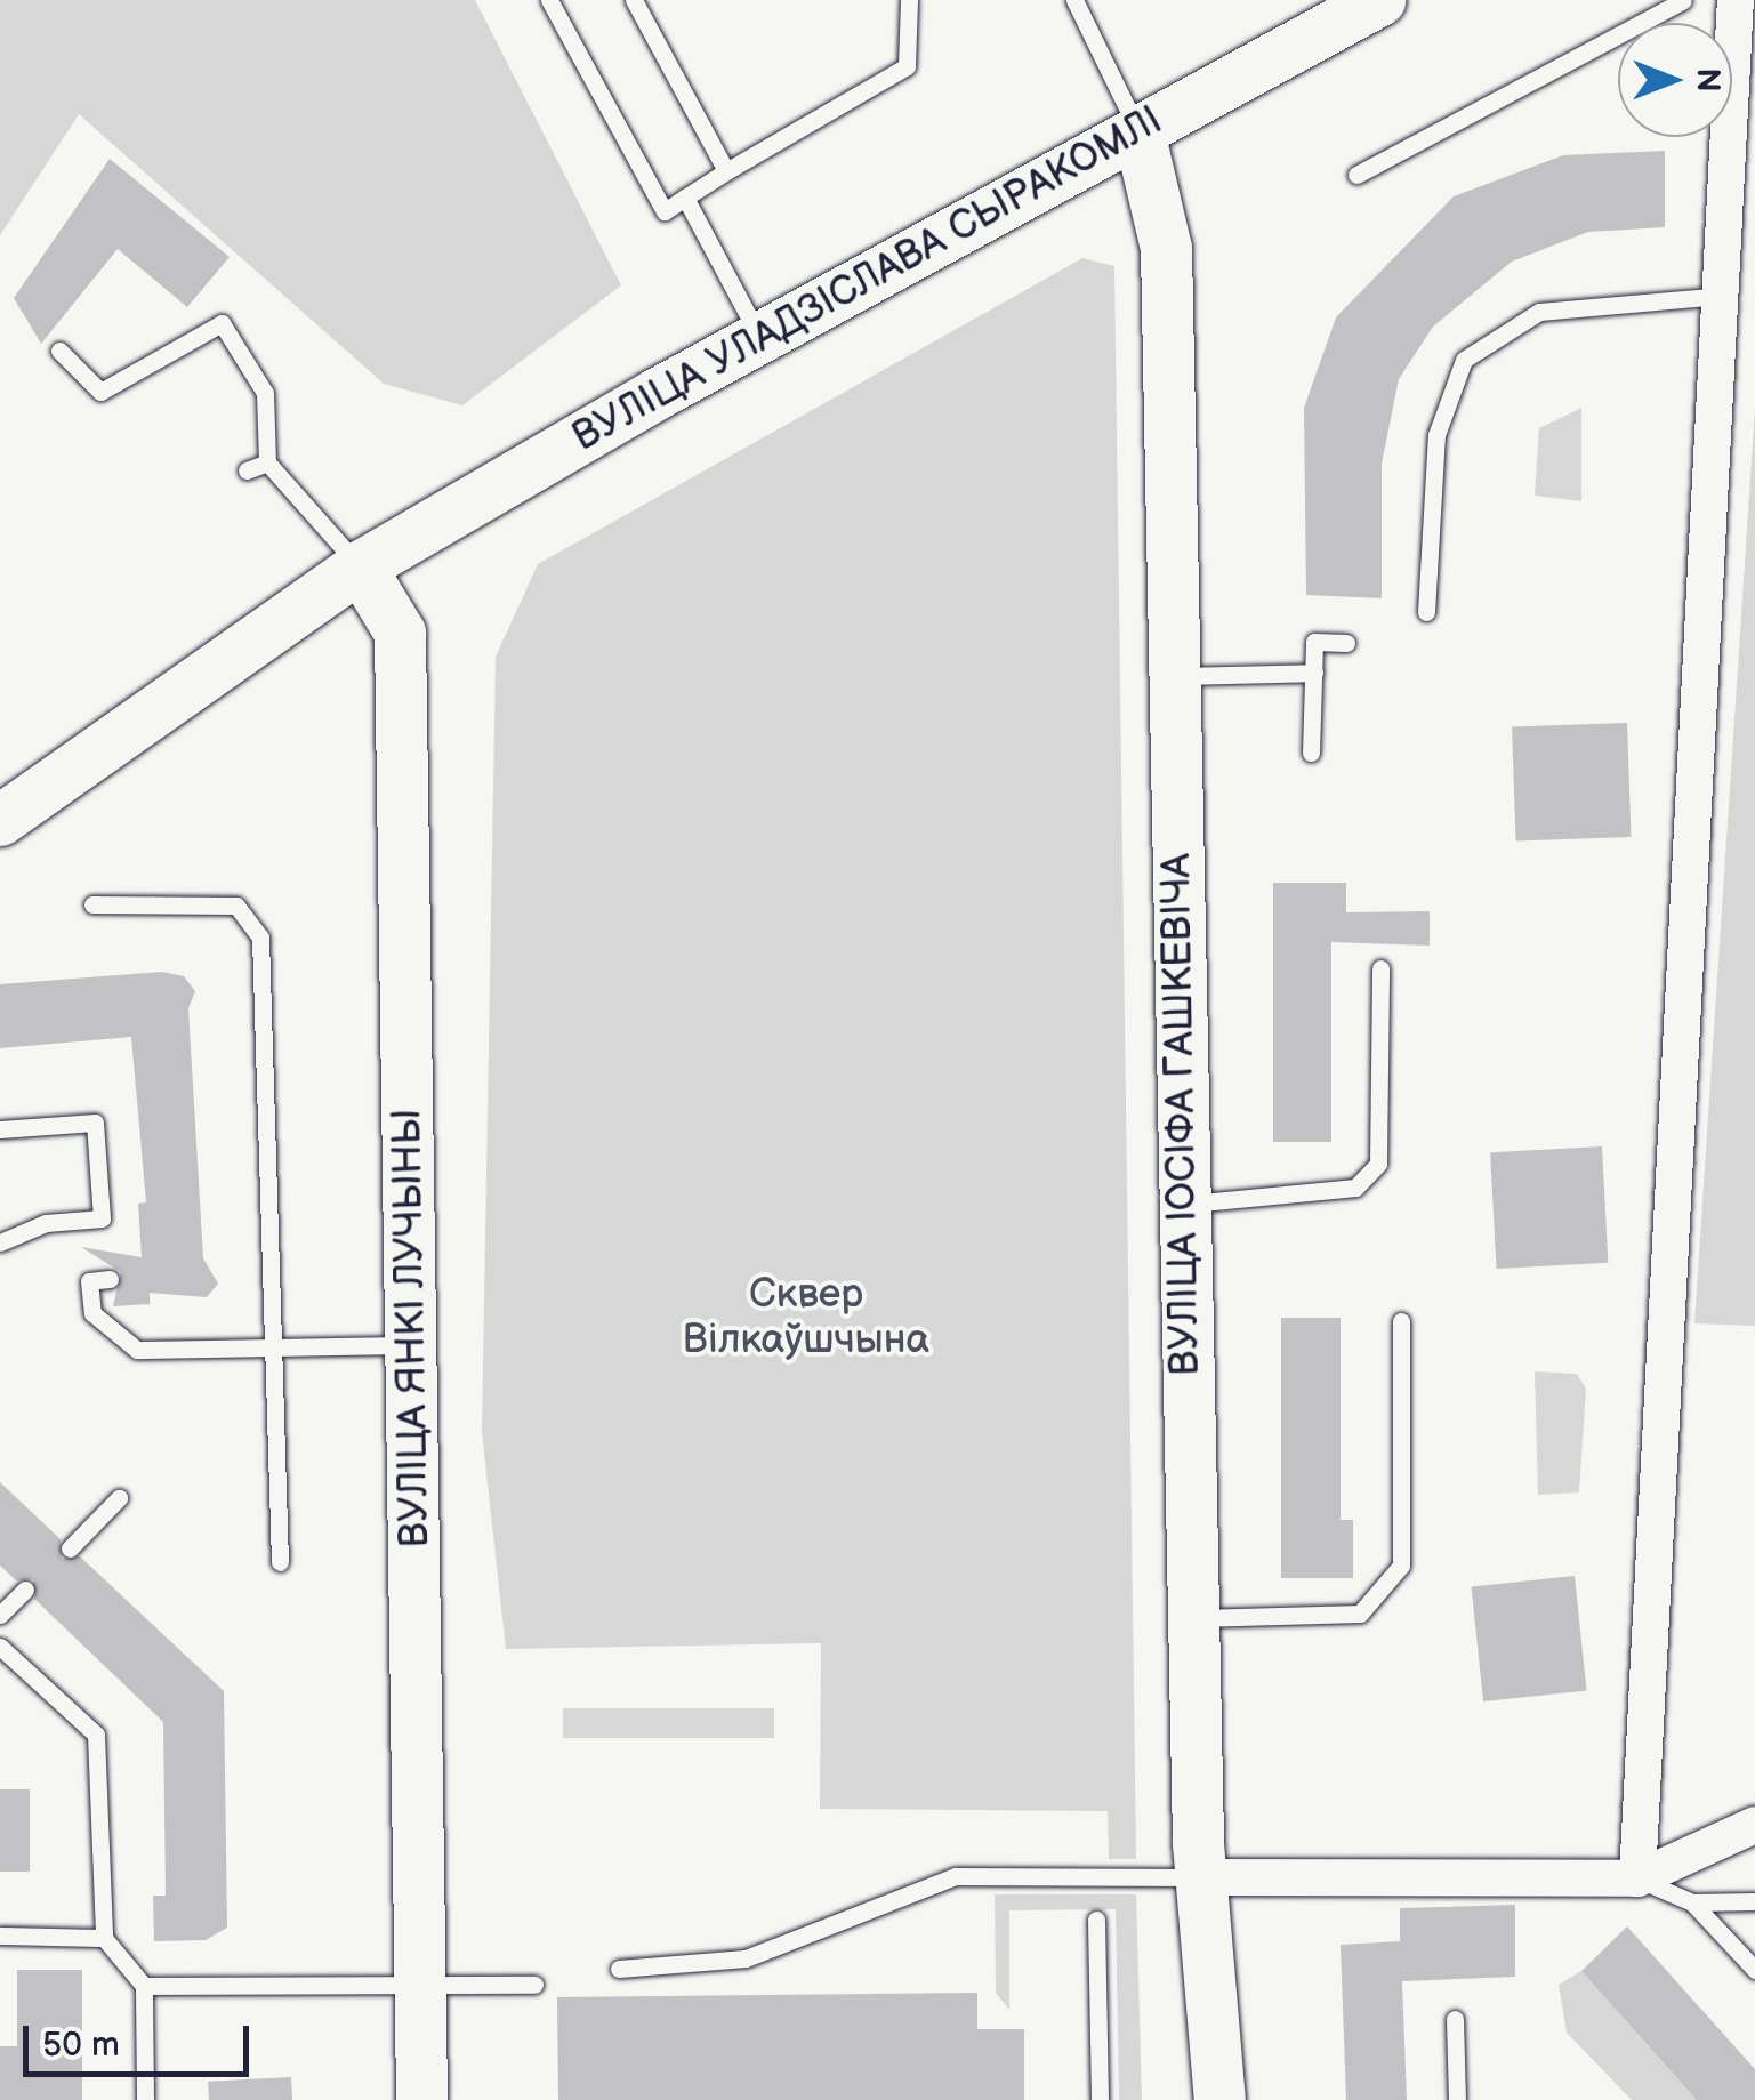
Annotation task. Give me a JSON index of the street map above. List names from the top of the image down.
{
  "streets": {
    "street": ["ВУЛІЦА УЛАДЗІСЛАВА СЫРАКОМЛІ", "ВУЛІЦА ІОСІФА ГАШКЕВІЧА", "ВУЛІЦА ЯНКІ ЛУЧЫНЫ"]
  },
  "crossings": [
    ["ВУЛІЦА УЛАДЗІСЛАВА СЫРАКОМЛІ", "ВУЛІЦА ІОСІФА ГАШКЕВІЧА"],
    ["ВУЛІЦА УЛАДЗІСЛАВА СЫРАКОМЛІ", "ВУЛІЦА ЯНКІ ЛУЧЫНЫ"]
  ],
  "parks": ["Сквер Вілкаўшчына"],
  "scale_bar": "50 m",
  "north": "right"
}
